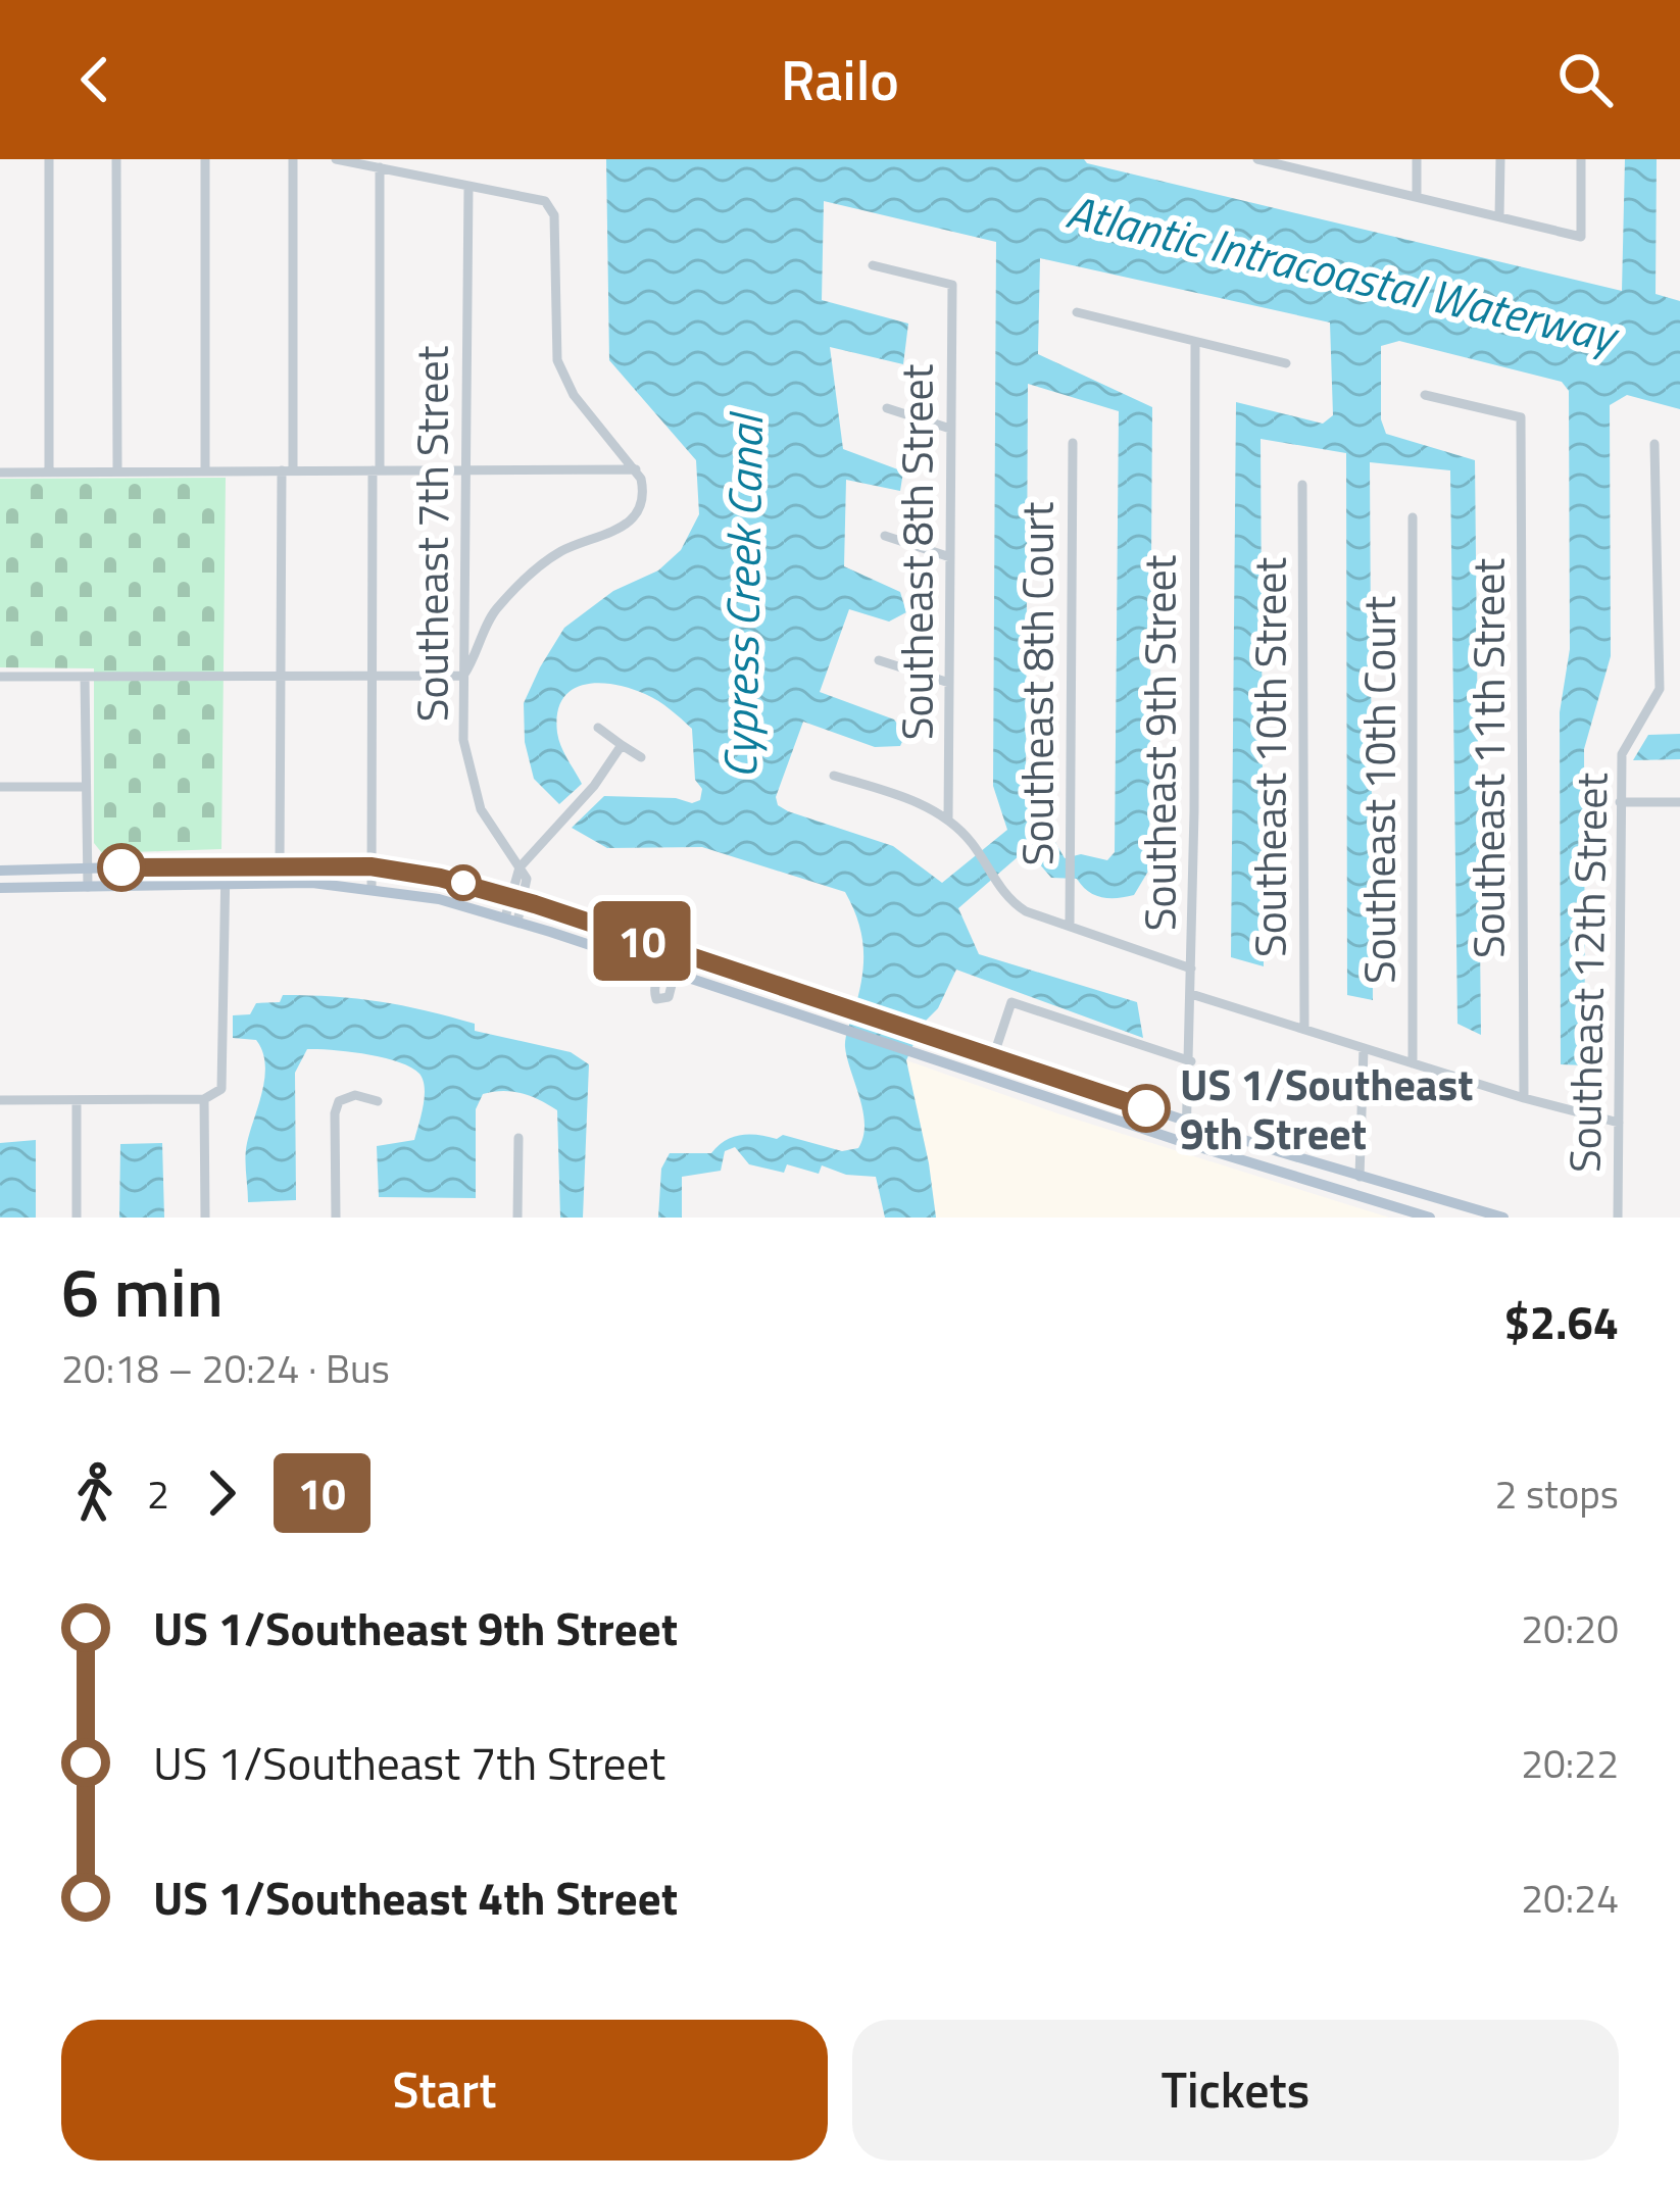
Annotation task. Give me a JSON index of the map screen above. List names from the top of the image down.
{
  "streets": {
    "street": [
      "Southeast 7th Street",
      "Southeast 8th Street",
      "Southeast 8th Court",
      "Southeast 9th Street",
      "Southeast 10th Street",
      "Southeast 11th Street",
      "Southeast 10th Court",
      "Southeast 12th Street"
    ]
  },
  "water": ["Atlantic Intracoastal Waterway", "Cypress Creek Canal"],
  "places": ["US 1/Southeast 9th Street"],
  "lines": ["bus line 10"],
  "page": {
    "header": "Railo",
    "on_map": "10",
    "heading": ["6 min", "20:18 – 20:24 · Bus", "$2.64"],
    "legs": ["2", "10", "2 stops"],
    "list": [
      {
        "name": "US 1/Southeast 9th Street",
        "value": "20:20"
      },
      {
        "name": "US 1/Southeast 7th Street",
        "value": "20:22"
      },
      {
        "name": "US 1/Southeast 4th Street",
        "value": "20:24"
      }
    ],
    "buttons": ["Start", "Tickets"]
  }
}
